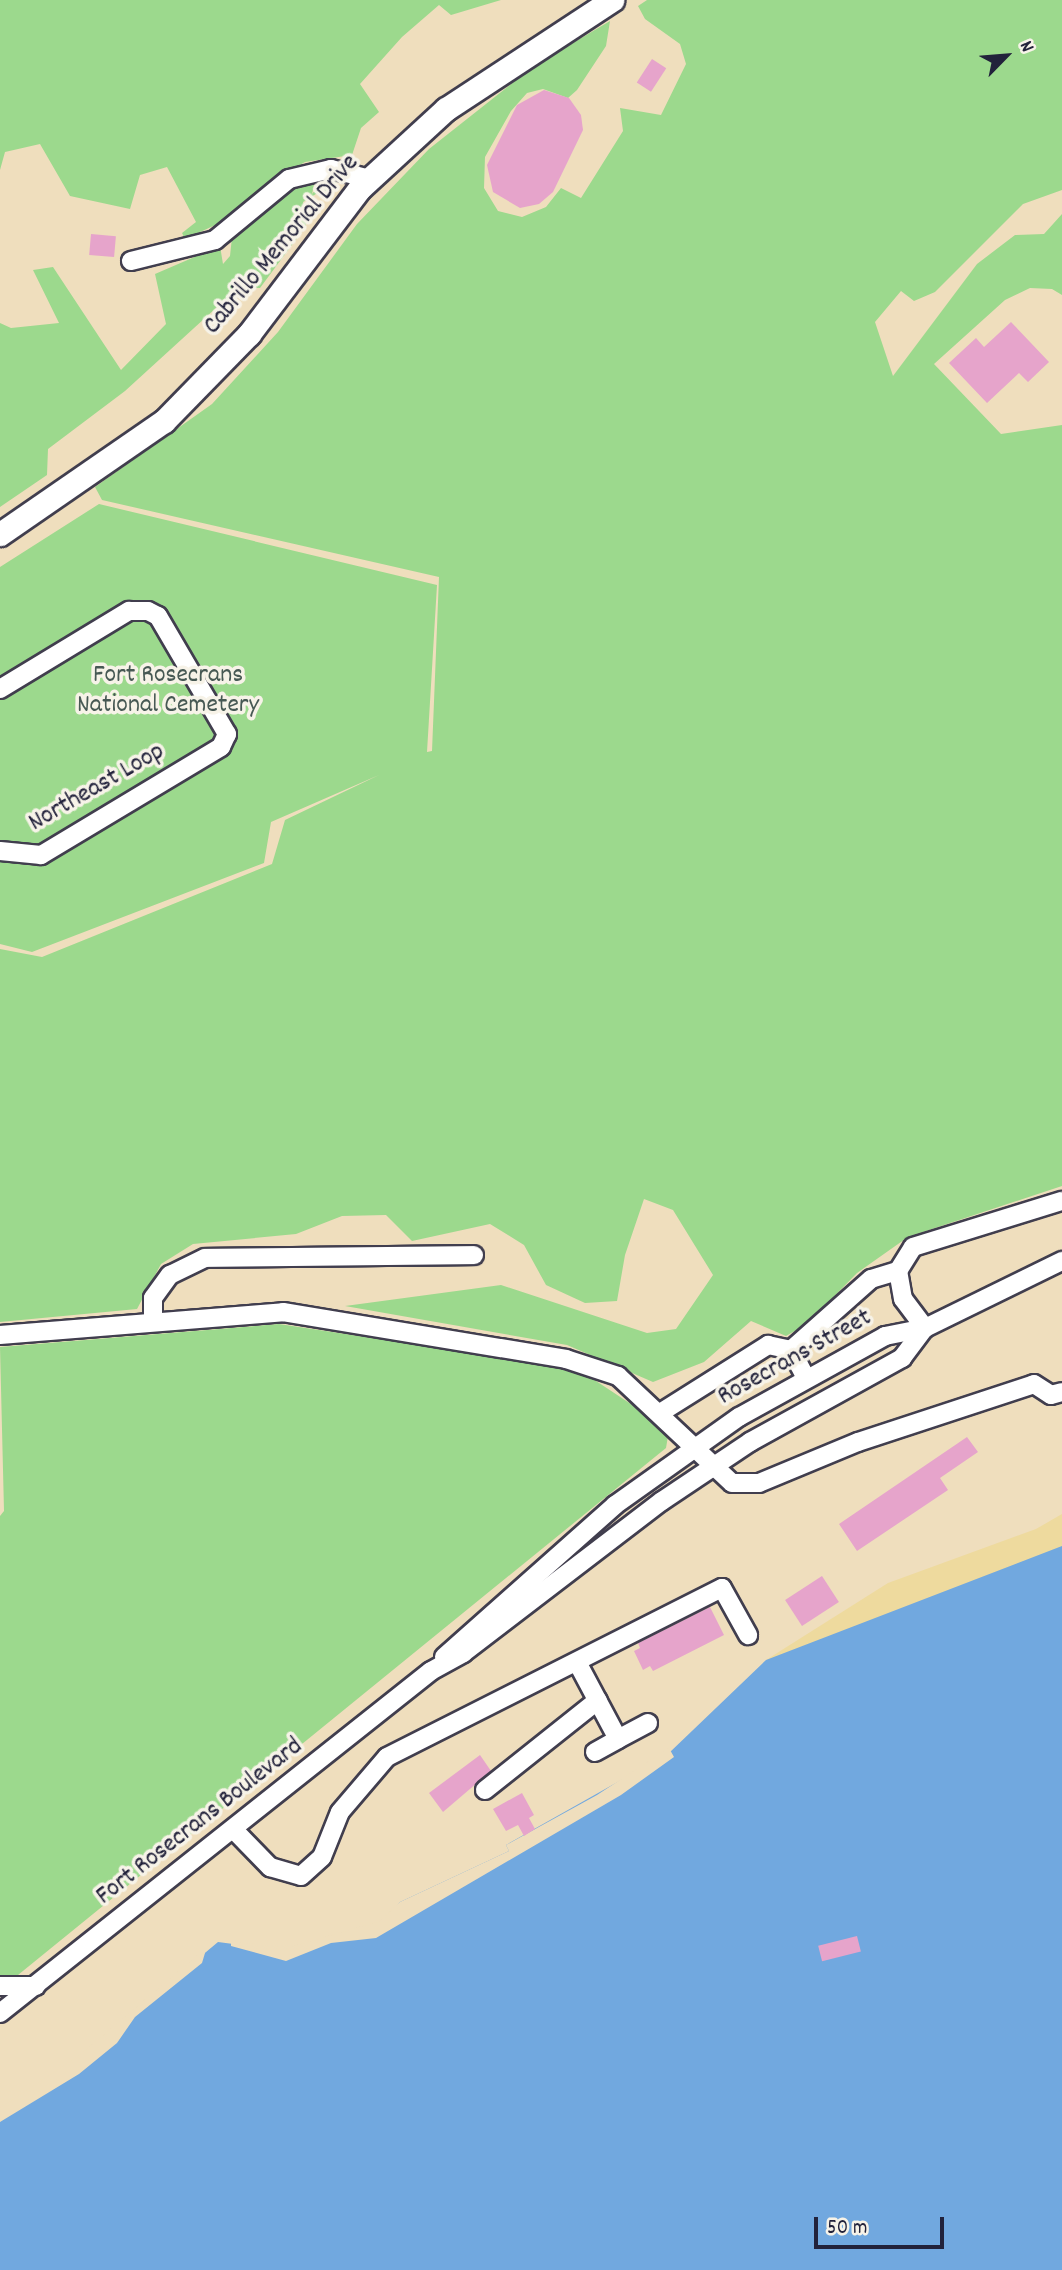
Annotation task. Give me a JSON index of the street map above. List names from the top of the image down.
{
  "streets": {
    "main road": ["Cabrillo Memorial Drive"],
    "street": ["Northeast Loop", "Rosecrans Street", "Fort Rosecrans Boulevard"]
  },
  "crossings": [
    ["Rosecrans Street", "Fort Rosecrans Boulevard"]
  ],
  "parks": ["Fort Rosecrans National Cemetery"],
  "scale_bar": "50 m",
  "north": "top right"
}
